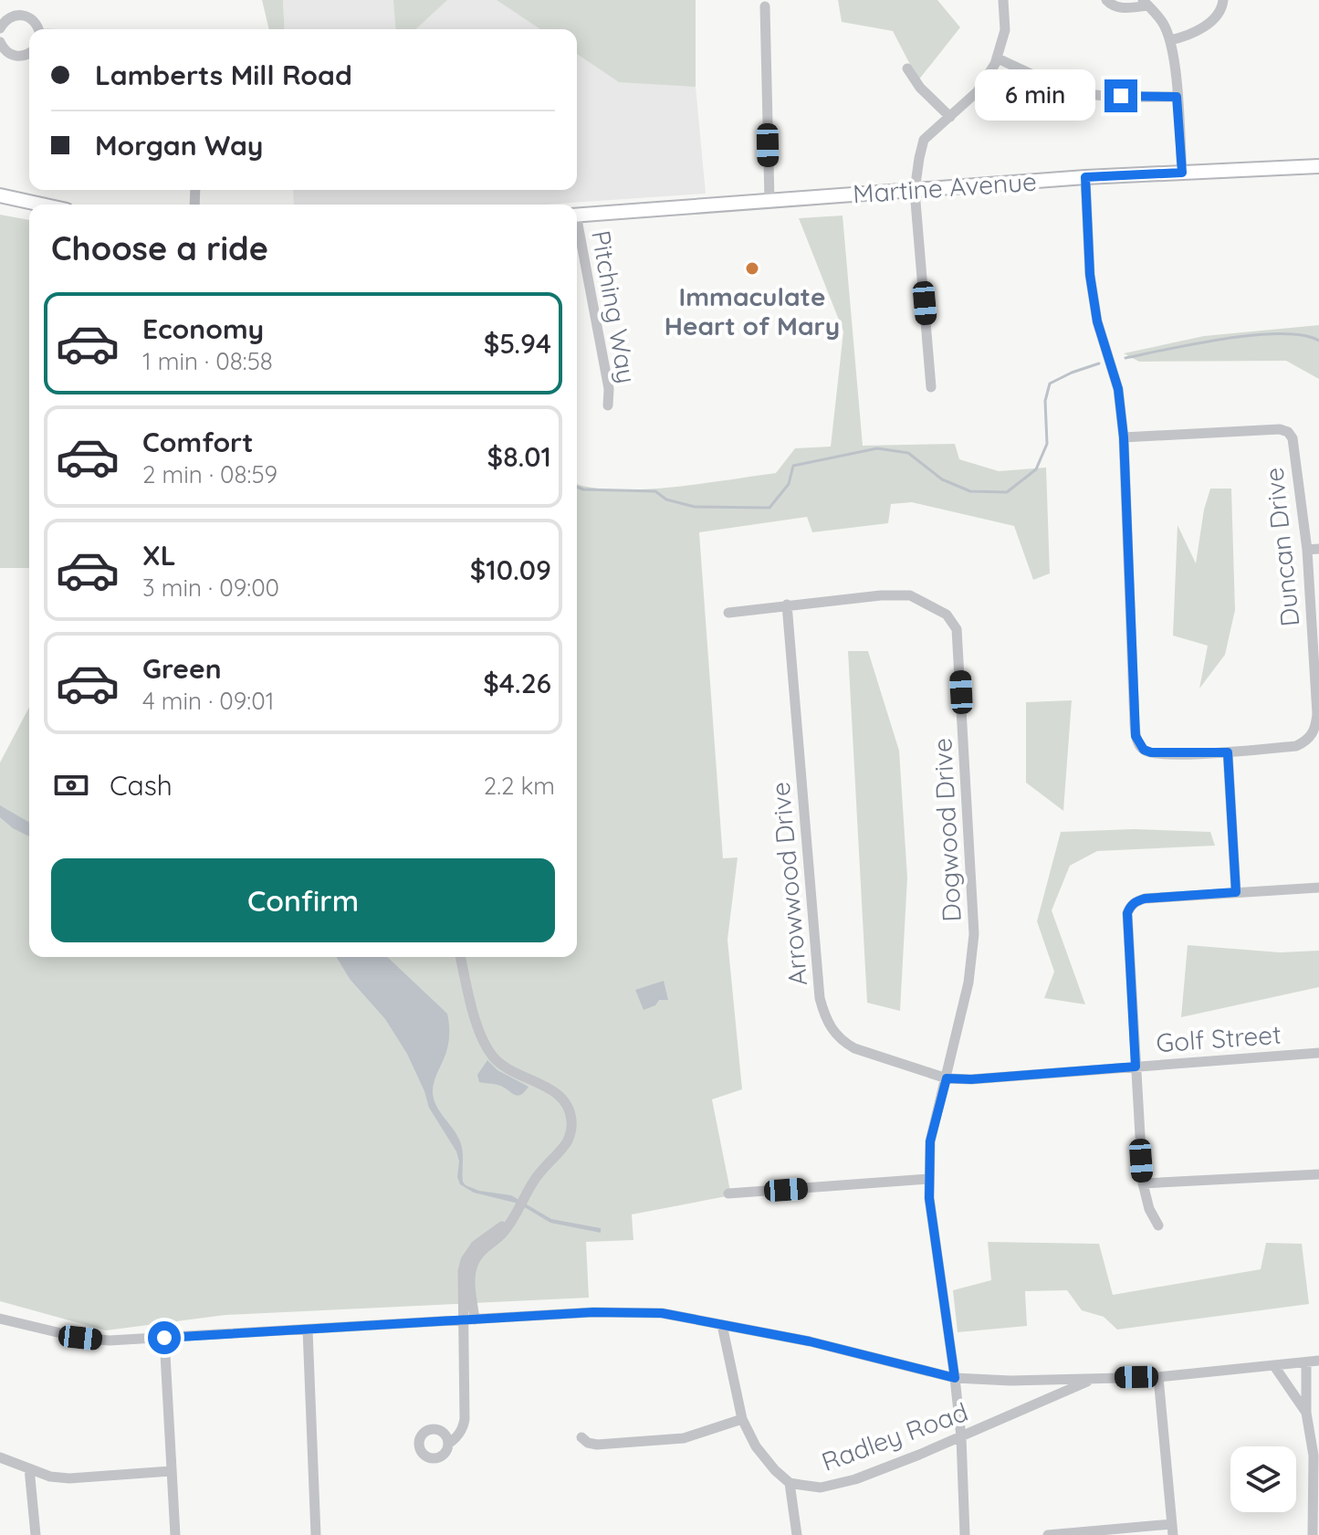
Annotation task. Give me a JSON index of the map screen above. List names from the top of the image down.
{
  "streets": {
    "main road": ["Martine Avenue"],
    "street": [
      "Pitching Way",
      "Duncan Drive",
      "Dogwood Drive",
      "Arrowwood Drive",
      "Golf Street",
      "Radley Road"
    ]
  },
  "crossings": [
    ["Dogwood Drive", "Arrowwood Drive"],
    ["Dogwood Drive", "Golf Street"],
    ["Dogwood Drive", "Radley Road"],
    ["Arrowwood Drive", "Golf Street"]
  ],
  "places": ["Immaculate Heart of Mary"],
  "page": {
    "banner": ["Lamberts Mill Road", "Morgan Way"],
    "bubble": "6 min",
    "heading": "Choose a ride",
    "list": [
      {
        "name": "Economy",
        "note": "1 min · 08:58",
        "value": "$5.94"
      },
      {
        "name": "Comfort",
        "note": "2 min · 08:59",
        "value": "$8.01"
      },
      {
        "name": "XL",
        "note": "3 min · 09:00",
        "value": "$10.09"
      },
      {
        "name": "Green",
        "note": "4 min · 09:01",
        "value": "$4.26"
      }
    ],
    "pay": ["Cash", "2.2 km"],
    "buttons": "Confirm"
  }
}
